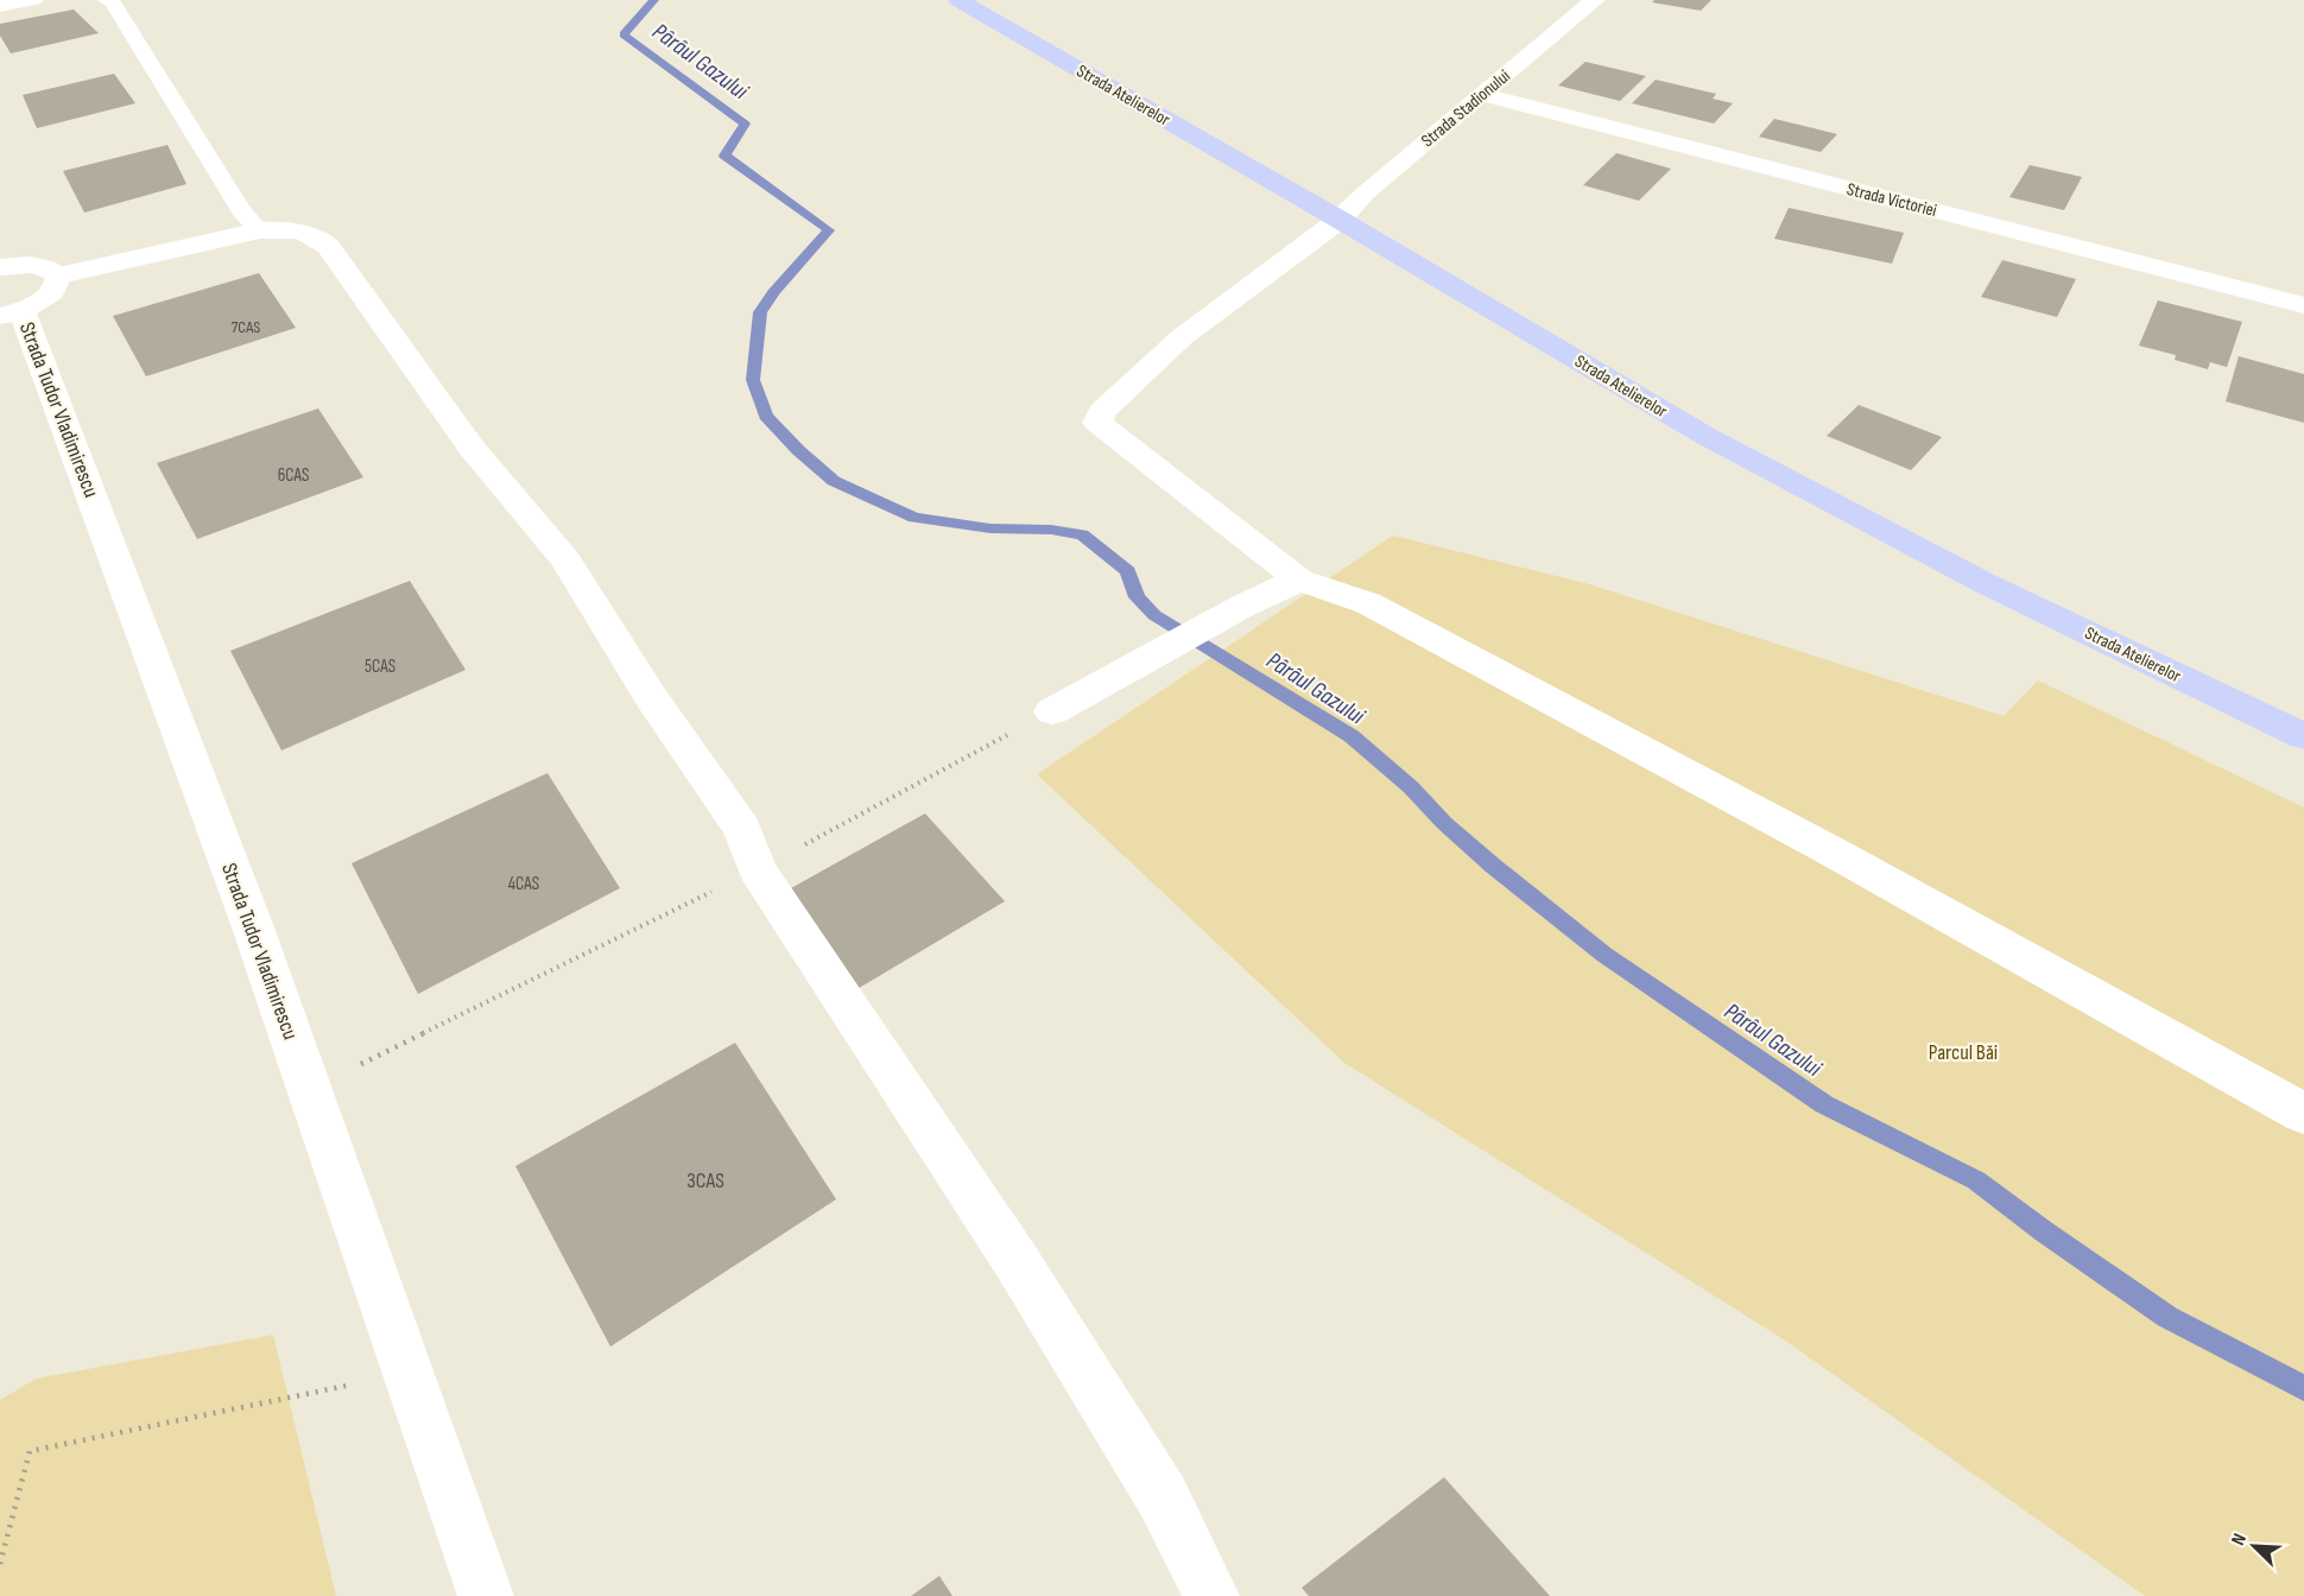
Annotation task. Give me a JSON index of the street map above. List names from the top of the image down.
{
  "streets": {
    "main road": ["Strada Atelierelor"],
    "street": ["Strada Stadionului", "Strada Victoriei", "Strada Tudor Vladimirescu"]
  },
  "crossings": [
    ["Strada Atelierelor", "Strada Stadionului"],
    ["Strada Stadionului", "Strada Victoriei"]
  ],
  "water": ["Pârâul Gazului"],
  "parks": ["Parcul Băi"],
  "house_numbers": [
    "7CAS",
    "6CAS",
    "5CAS",
    "4CAS",
    "3CAS"
  ],
  "north": "top left"
}
